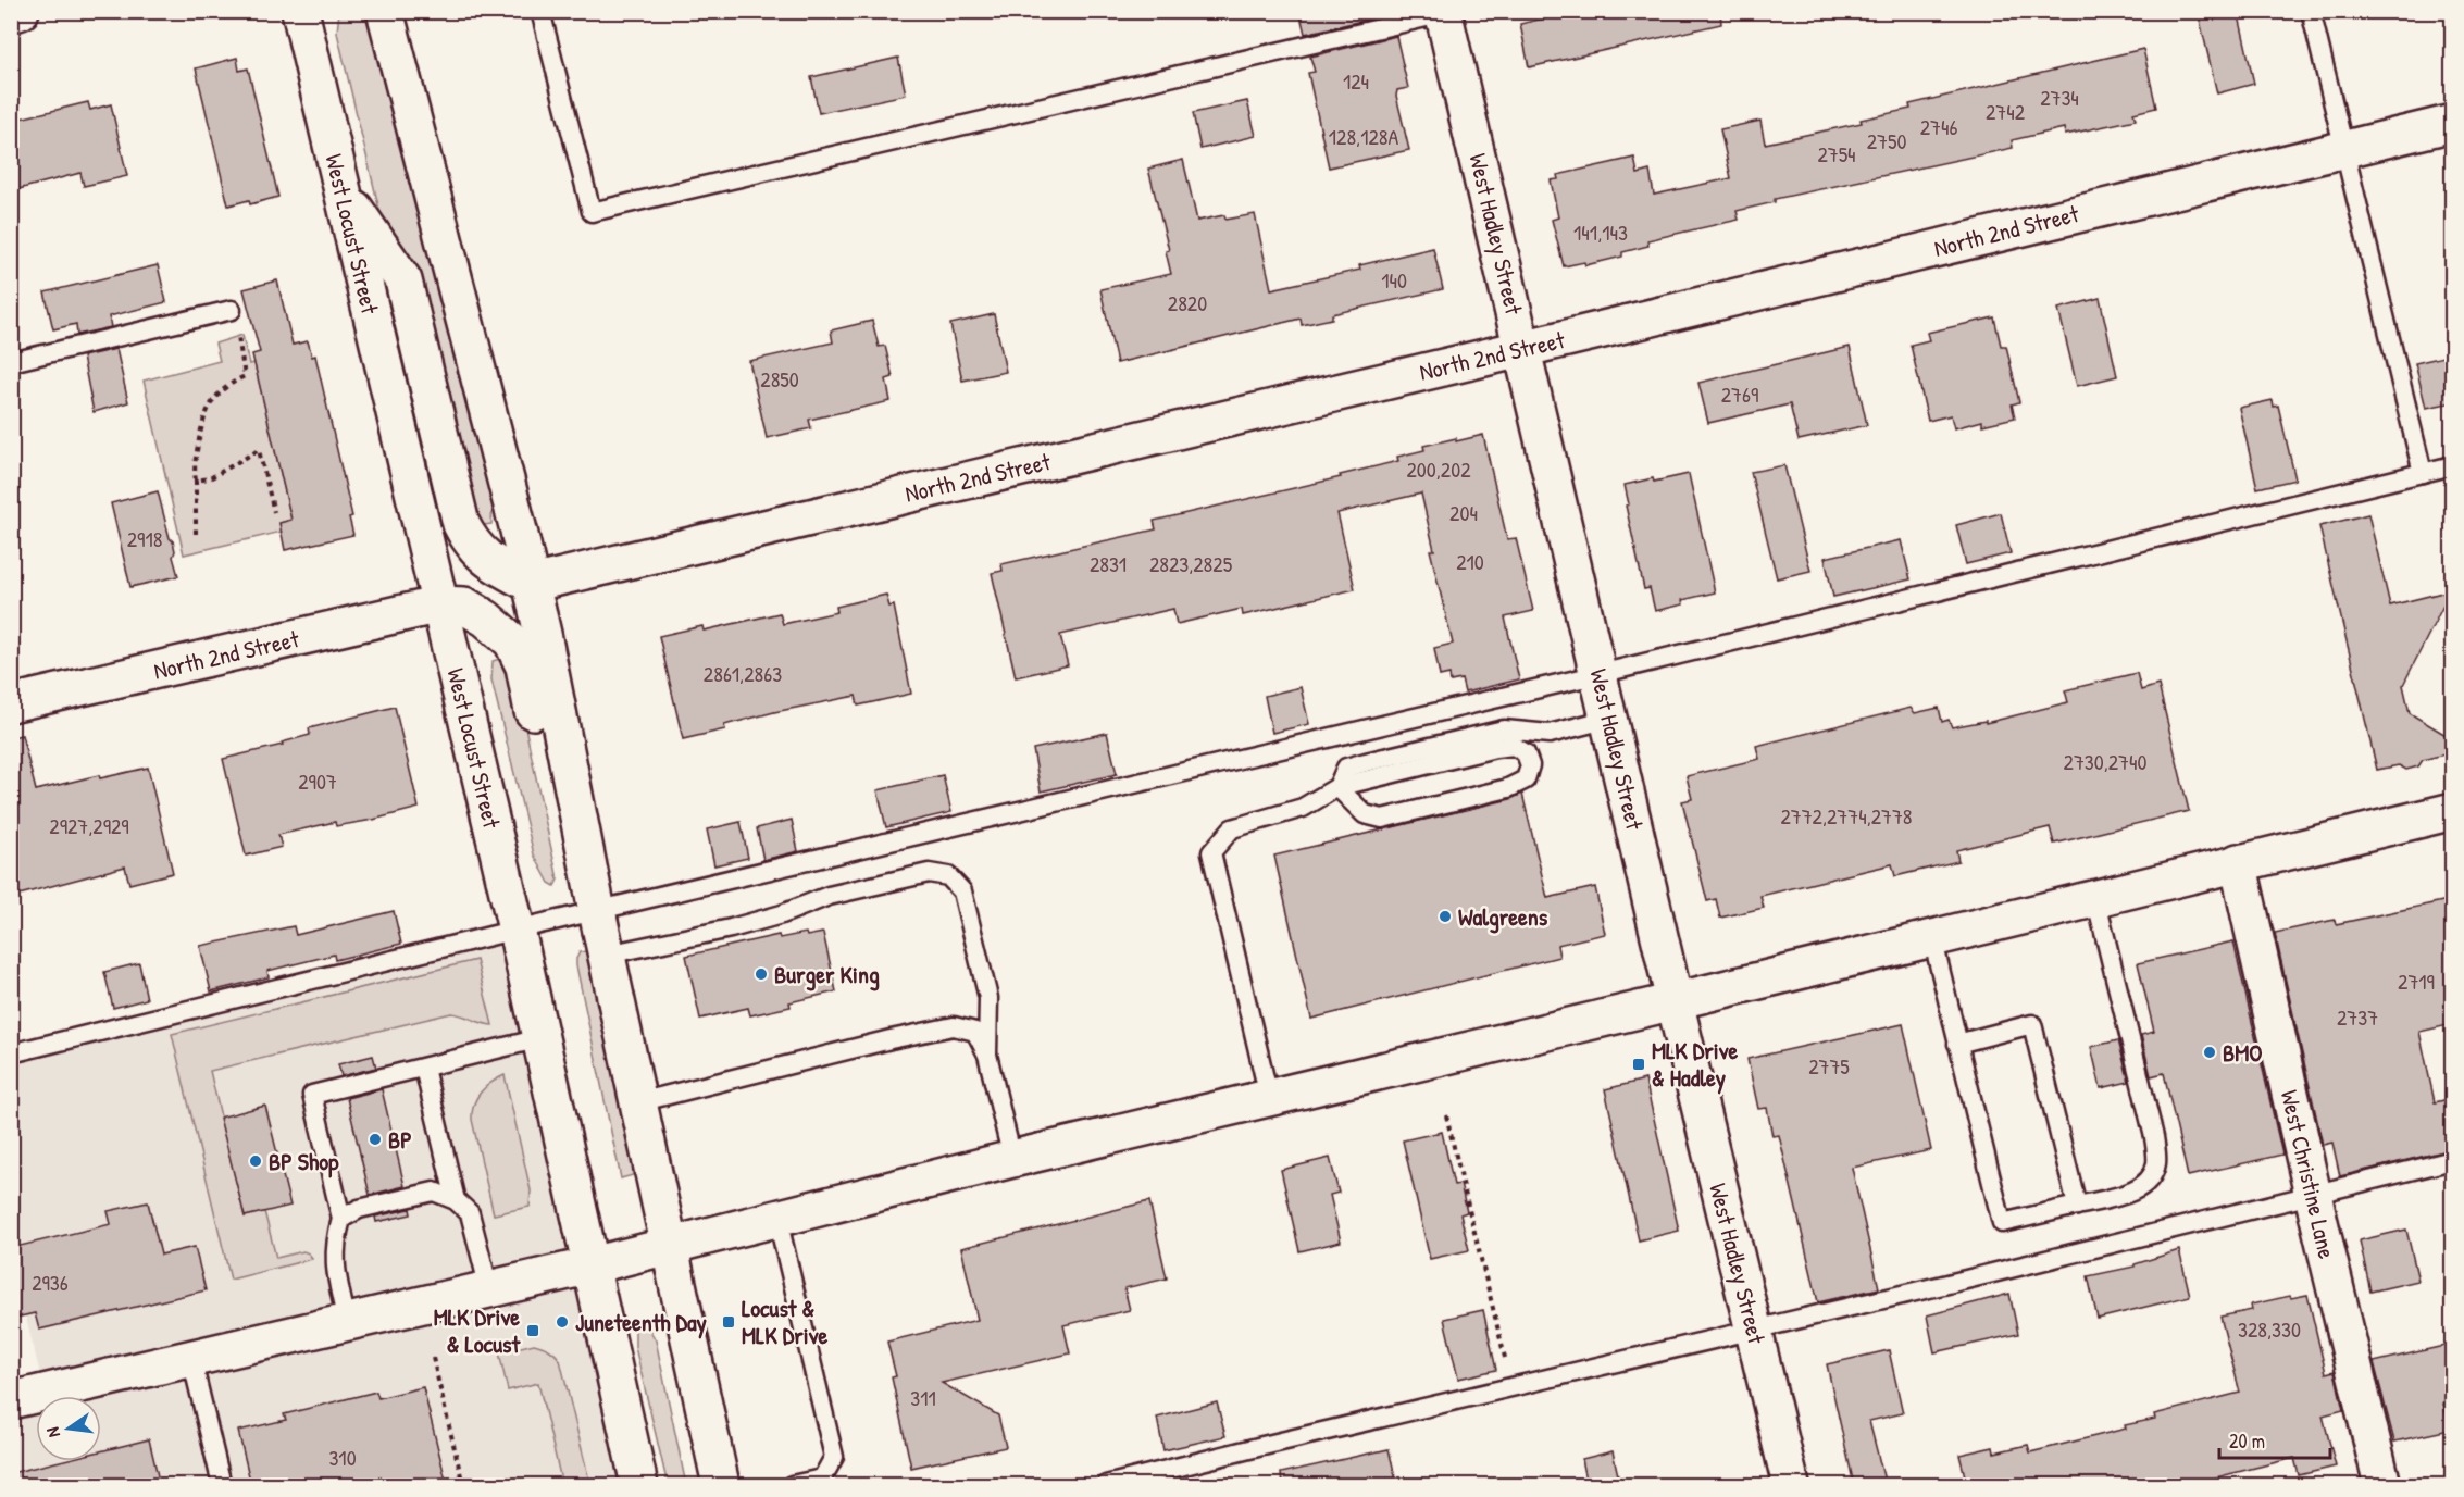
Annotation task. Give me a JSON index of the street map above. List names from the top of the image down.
{
  "streets": {
    "main road": [
      "North 2nd Street",
      "West Locust Street",
      "West Hadley Street",
      "West Christine Lane"
    ]
  },
  "crossings": [
    ["North 2nd Street", "West Locust Street"],
    ["North 2nd Street", "West Hadley Street"]
  ],
  "places": {
    "other": [
      "Walgreens",
      "Burger King",
      "BMO",
      "BP",
      "BP Shop",
      "Juneteenth Day"
    ],
    "transit": ["MLK Drive & Hadley", "Locust & MLK Drive", "MLK Drive & Locust"]
  },
  "house_numbers": [
    "124",
    "2734",
    "2742",
    "2746",
    "128,128A",
    "2750",
    "2754",
    "141,143",
    "140",
    "2820",
    "2850",
    "2769",
    "200,202",
    "204",
    "2918",
    "210",
    "2831",
    "2823,2825",
    "2861,2863",
    "2730,2740",
    "2907",
    "2772,2774,2778",
    "2927,2929",
    "2719",
    "2737",
    "2775",
    "2936",
    "328,330",
    "311",
    "310"
  ],
  "scale_bar": "20 m",
  "north": "left"
}
